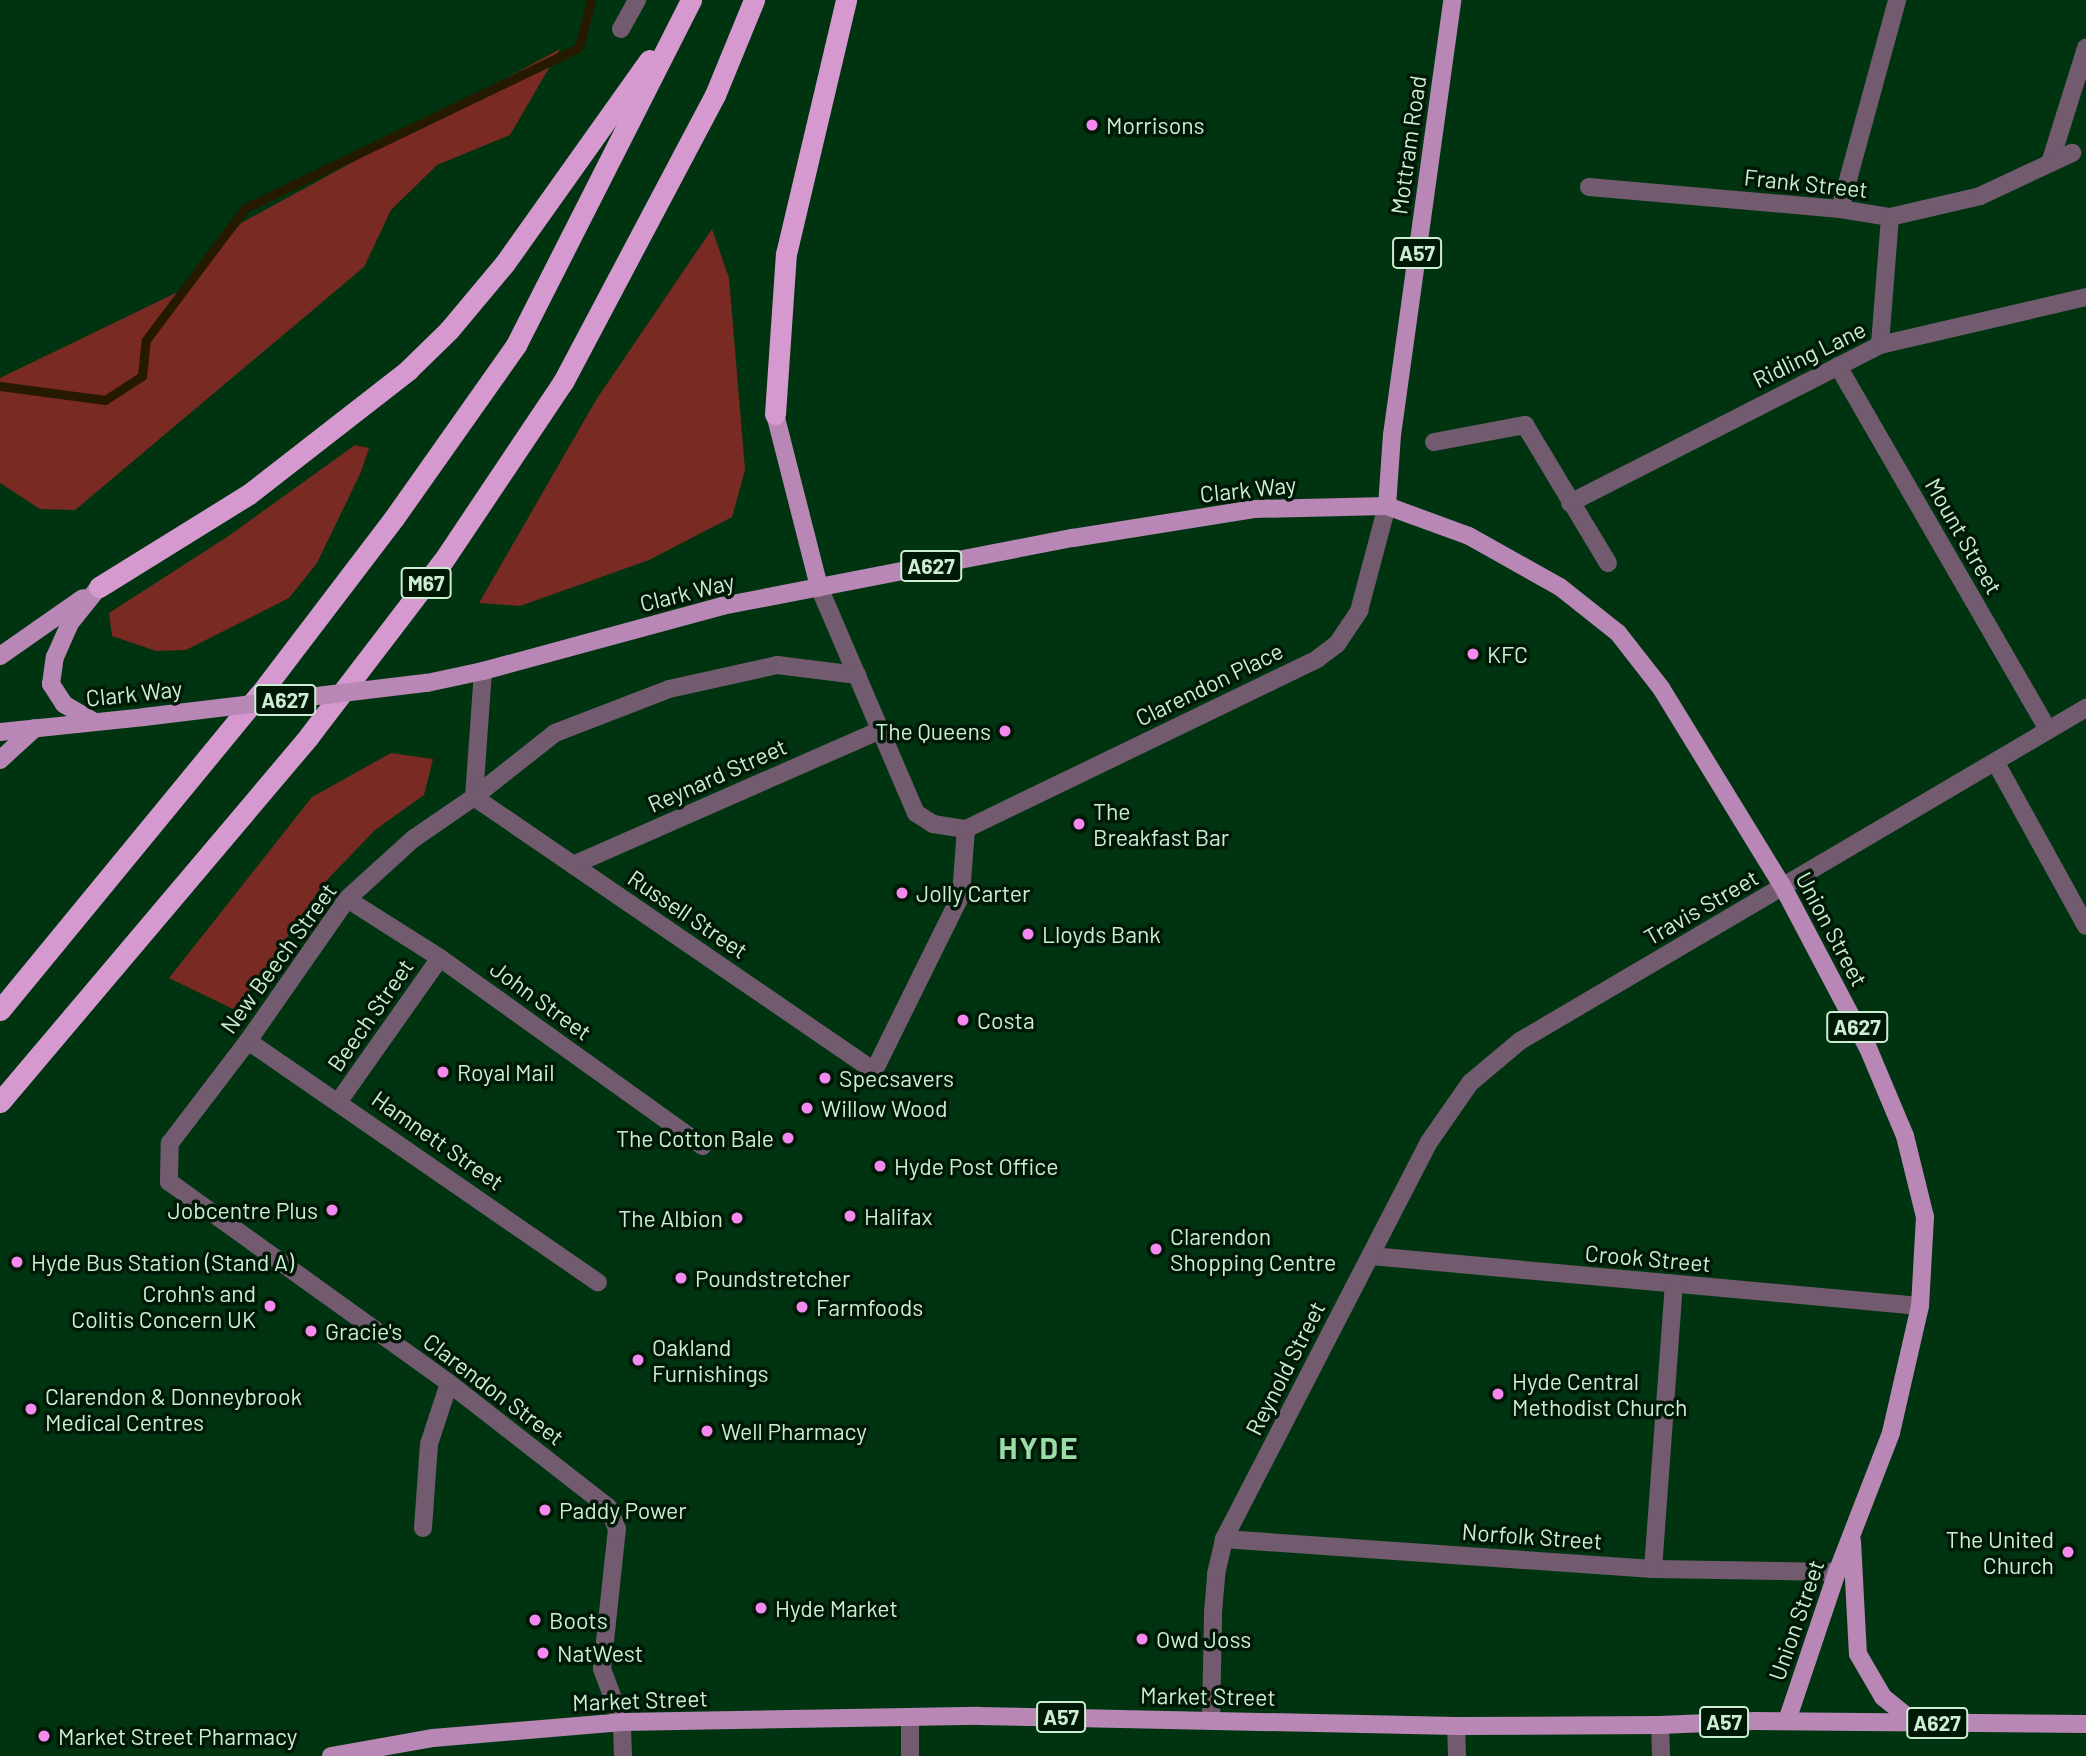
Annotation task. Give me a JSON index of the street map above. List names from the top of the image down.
{
  "streets": {
    "highway": ["M67"],
    "main road": [
      "Mottram Road",
      "A57",
      "Clark Way",
      "A627",
      "Union Street",
      "Market Street"
    ],
    "street": [
      "Frank Street",
      "Ridling Lane",
      "Mount Street",
      "Clarendon Place",
      "Reynard Street",
      "Travis Street",
      "Russell Street",
      "New Beech Street",
      "John Street",
      "Beech Street",
      "Hamnett Street",
      "Crook Street",
      "Reynold Street",
      "Clarendon Street",
      "Norfolk Street"
    ]
  },
  "crossings": [
    ["Mottram Road", "Clark Way"],
    ["Mottram Road", "Clarendon Place"],
    ["Mottram Road", "Union Street"],
    ["Frank Street", "Ridling Lane"],
    ["Ridling Lane", "Mount Street"],
    ["Clark Way", "Clarendon Place"],
    ["Clark Way", "Union Street"],
    ["Mount Street", "Travis Street"],
    ["Clarendon Place", "Russell Street"],
    ["Clarendon Place", "Union Street"],
    ["Reynard Street", "Russell Street"],
    ["Travis Street", "Union Street"],
    ["Travis Street", "Reynold Street"],
    ["Russell Street", "New Beech Street"],
    ["Union Street", "Crook Street"],
    ["Union Street", "Norfolk Street"],
    ["Union Street", "Market Street"],
    ["New Beech Street", "John Street"],
    ["New Beech Street", "Hamnett Street"],
    ["New Beech Street", "Clarendon Street"],
    ["John Street", "Beech Street"],
    ["Beech Street", "Hamnett Street"],
    ["Crook Street", "Reynold Street"],
    ["Reynold Street", "Norfolk Street"],
    ["Reynold Street", "Market Street"],
    ["Clarendon Street", "Market Street"]
  ],
  "districts": ["HYDE"],
  "places": [
    "Morrisons",
    "KFC",
    "The Queens",
    "The Breakfast Bar",
    "Jolly Carter",
    "Lloyds Bank",
    "Costa",
    "Royal Mail",
    "Specsavers",
    "Willow Wood",
    "The Cotton Bale",
    "Hyde Post Office",
    "Jobcentre Plus",
    "Halifax",
    "The Albion",
    "Clarendon Shopping Centre",
    "Hyde Bus Station (Stand A)",
    "Poundstretcher",
    "Crohn's and Colitis Concern UK",
    "Farmfoods",
    "Gracie's",
    "Oakland Furnishings",
    "Hyde Central Methodist Church",
    "Clarendon & Donneybrook Medical Centres",
    "Well Pharmacy",
    "Paddy Power",
    "The United Church",
    "Hyde Market",
    "Boots",
    "Owd Joss",
    "NatWest",
    "Market Street Pharmacy"
  ]
}
